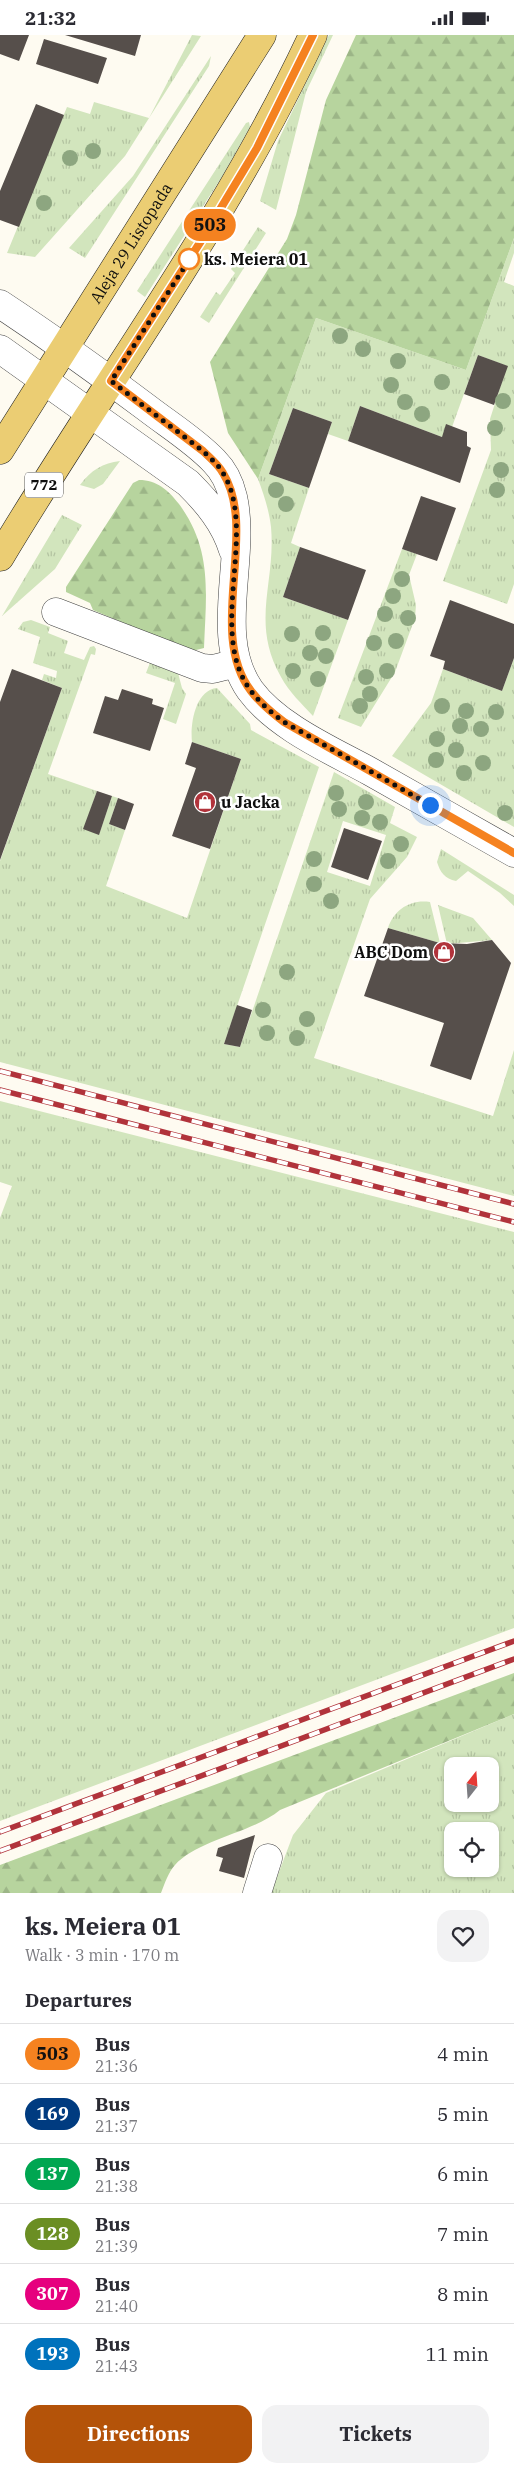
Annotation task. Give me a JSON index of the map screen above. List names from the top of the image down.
{
  "streets": {
    "main road": ["Aleja 29 Listopada", "772"]
  },
  "places": {
    "other": ["ks. Meiera 01"],
    "shop": ["u Jacka", "ABC Dom"]
  },
  "lines": ["bus line 503"],
  "north": "top",
  "page": {
    "status": "21:32",
    "on_map": "503",
    "heading": [
      ["ks. Meiera 01", "Walk · 3 min · 170 m"],
      "Departures"
    ],
    "list": [
      {
        "mark": "503",
        "name": "Bus",
        "note": "21:36",
        "value": "4 min"
      },
      {
        "mark": "169",
        "name": "Bus",
        "note": "21:37",
        "value": "5 min"
      },
      {
        "mark": "137",
        "name": "Bus",
        "note": "21:38",
        "value": "6 min"
      },
      {
        "mark": "128",
        "name": "Bus",
        "note": "21:39",
        "value": "7 min"
      },
      {
        "mark": "307",
        "name": "Bus",
        "note": "21:40",
        "value": "8 min"
      },
      {
        "mark": "193",
        "name": "Bus",
        "note": "21:43",
        "value": "11 min"
      }
    ],
    "buttons": ["Directions", "Tickets"]
  }
}
